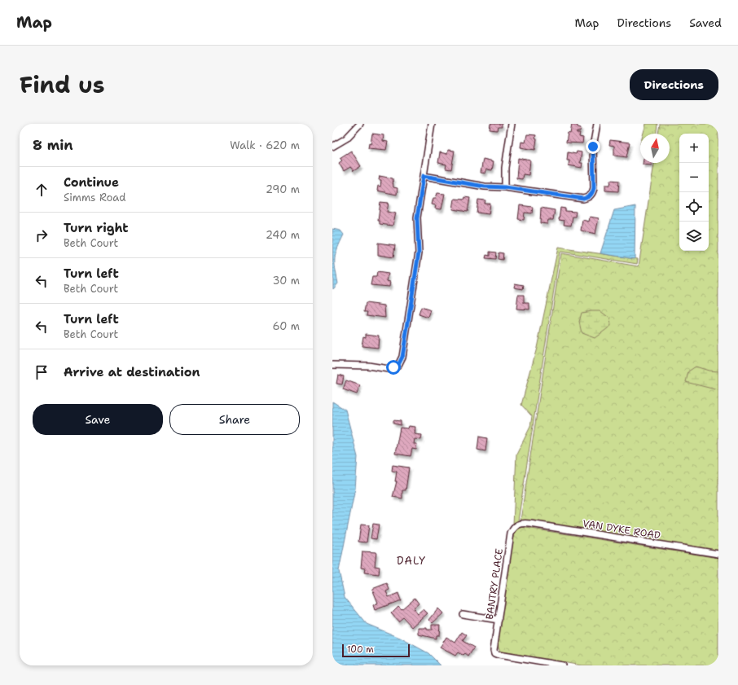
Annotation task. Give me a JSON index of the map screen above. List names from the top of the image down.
{
  "streets": {
    "street": ["VAN DYKE ROAD", "BANTRY PLACE"]
  },
  "crossings": [
    ["VAN DYKE ROAD", "BANTRY PLACE"]
  ],
  "districts": ["DALY"],
  "scale_bar": "100 m",
  "north": "top",
  "page": {
    "header": "Map",
    "nav": ["Map", "Directions", "Saved"],
    "title": "Find us",
    "buttons": [
      "Directions",
      ["Save", "Share"]
    ],
    "heading": ["8 min", "Walk · 620 m"],
    "map_buttons": ["+", "−"],
    "list": [
      ["Continue", "Simms Road", "290 m"],
      ["Turn right", "Beth Court", "240 m"],
      ["Turn left", "Beth Court", "30 m"],
      ["Turn left", "Beth Court", "60 m"],
      "Arrive at destination"
    ],
    "scale": "100 m"
  }
}
